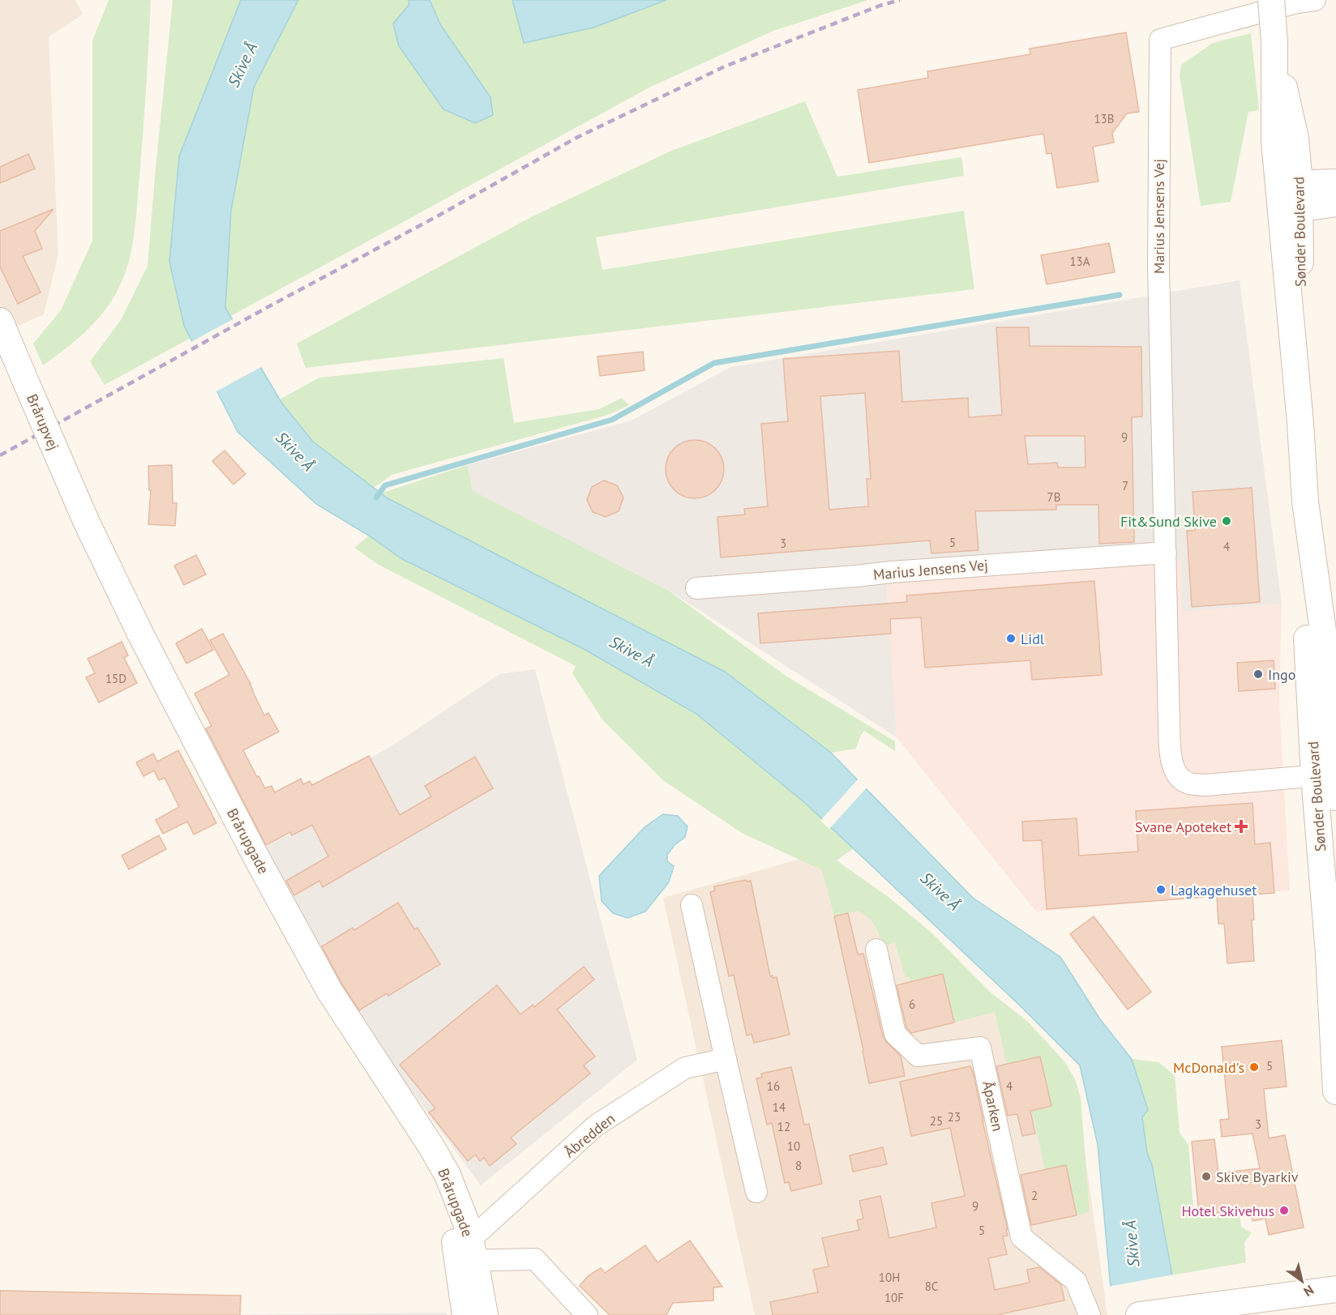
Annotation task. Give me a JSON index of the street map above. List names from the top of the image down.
{
  "streets": {
    "street": [
      "Marius Jensens Vej",
      "Sønder Boulevard",
      "Brårupvej",
      "Brårupgade",
      "Åparken",
      "Åbredden"
    ]
  },
  "crossings": [
    ["Marius Jensens Vej", "Sønder Boulevard"],
    ["Brårupvej", "Brårupgade"],
    ["Brårupgade", "Åbredden"]
  ],
  "water": ["Skive Å"],
  "places": {
    "other": [
      "Fit&Sund Skive",
      "Lidl",
      "Ingo",
      "Lagkagehuset",
      "McDonald's",
      "Skive Byarkiv",
      "Hotel Skivehus"
    ],
    "health": ["Svane Apoteket"]
  },
  "house_numbers": [
    "13B",
    "13A",
    "9",
    "7",
    "7B",
    "5",
    "3",
    "4",
    "15D",
    "6",
    "5",
    "16",
    "4",
    "14",
    "23",
    "25",
    "3",
    "12",
    "10",
    "8",
    "2",
    "9",
    "5",
    "10H",
    "8C",
    "10F"
  ],
  "north": "bottom right"
}
